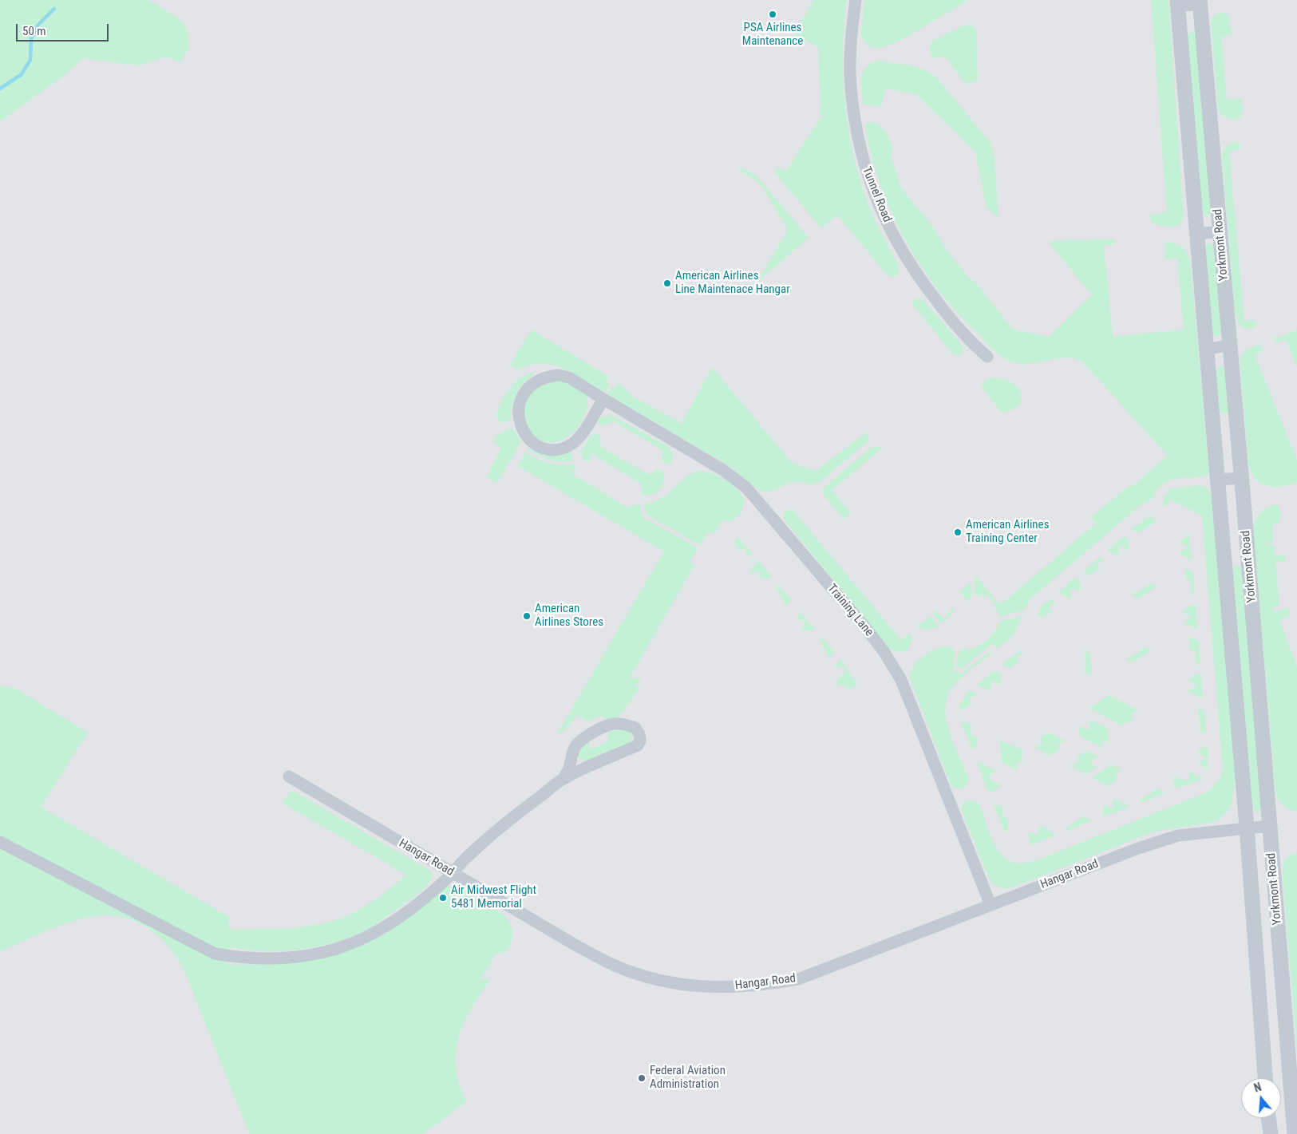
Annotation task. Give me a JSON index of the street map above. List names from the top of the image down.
{
  "streets": {
    "street": [
      "Tunnel Road",
      "Yorkmont Road",
      "Training Lane",
      "Hangar Road"
    ]
  },
  "crossings": [
    ["Yorkmont Road", "Hangar Road"],
    ["Training Lane", "Hangar Road"]
  ],
  "places": [
    "PSA Airlines Maintenance",
    "American Airlines Line Maintenace Hangar",
    "American Airlines Training Center",
    "American Airlines Stores",
    "Air Midwest Flight 5481 Memorial",
    "Federal Aviation Administration"
  ],
  "scale_bar": "50 m",
  "north": "top"
}
